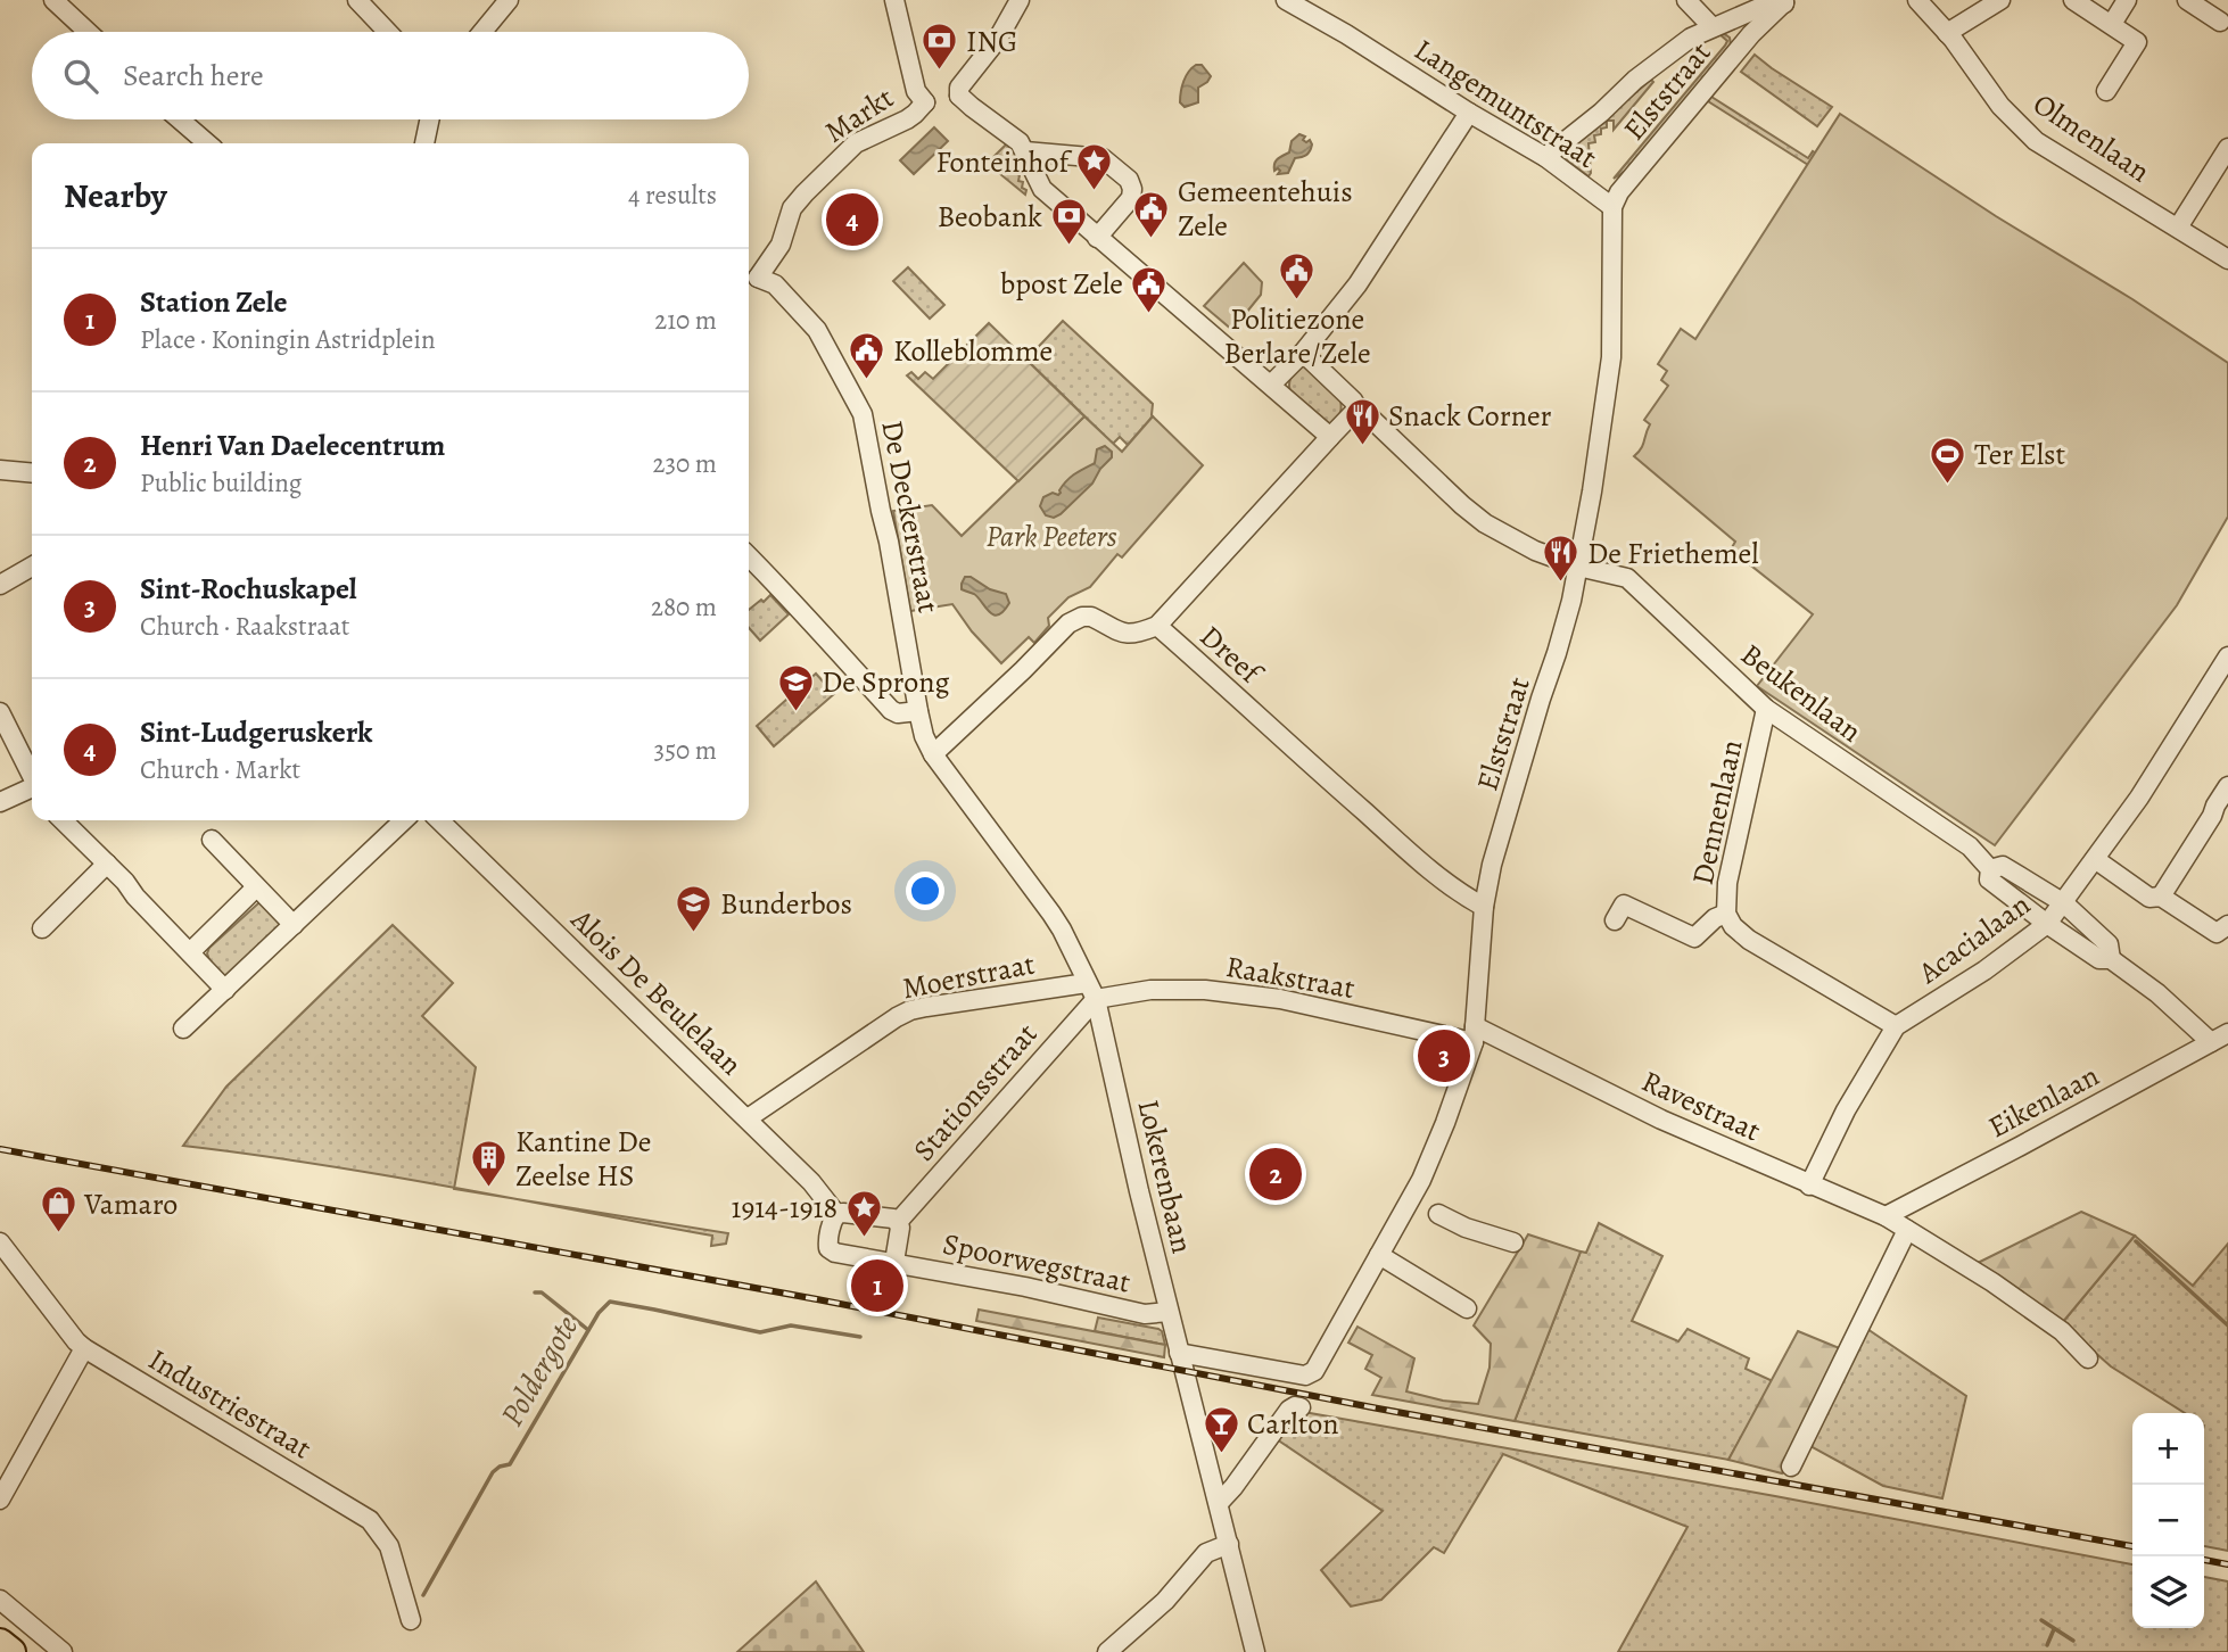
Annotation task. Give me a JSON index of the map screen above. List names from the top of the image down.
{
  "streets": {
    "street": [
      "Elststraat",
      "Langemuntstraat",
      "Markt",
      "Olmenlaan",
      "De Deckerstraat",
      "Dreef",
      "Beukenlaan",
      "Dennenlaan",
      "Acacialaan",
      "Moerstraat",
      "Raakstraat",
      "Alois De Beulelaan",
      "Stationsstraat",
      "Eikenlaan",
      "Ravestraat",
      "Lokerenbaan",
      "Spoorwegstraat",
      "Industriestraat"
    ]
  },
  "crossings": [
    ["Elststraat", "Langemuntstraat"],
    ["Elststraat", "Dreef"],
    ["Elststraat", "Beukenlaan"],
    ["Elststraat", "Raakstraat"],
    ["Elststraat", "Ravestraat"],
    ["Elststraat", "Lokerenbaan"],
    ["Markt", "De Deckerstraat"],
    ["De Deckerstraat", "Dreef"],
    ["De Deckerstraat", "Lokerenbaan"],
    ["Dreef", "Lokerenbaan"],
    ["Beukenlaan", "Dennenlaan"],
    ["Beukenlaan", "Acacialaan"],
    ["Beukenlaan", "Eikenlaan"],
    ["Dennenlaan", "Acacialaan"],
    ["Acacialaan", "Ravestraat"],
    ["Moerstraat", "Raakstraat"],
    ["Moerstraat", "Alois De Beulelaan"],
    ["Moerstraat", "Stationsstraat"],
    ["Moerstraat", "Lokerenbaan"],
    ["Raakstraat", "Stationsstraat"],
    ["Raakstraat", "Ravestraat"],
    ["Raakstraat", "Lokerenbaan"],
    ["Alois De Beulelaan", "Spoorwegstraat"],
    ["Stationsstraat", "Lokerenbaan"],
    ["Eikenlaan", "Ravestraat"],
    ["Lokerenbaan", "Spoorwegstraat"]
  ],
  "water": ["Poldergote"],
  "parks": ["Park Peeters"],
  "places": {
    "bank": ["ING", "Beobank"],
    "place": ["Fonteinhof", "1914-1918"],
    "public building": [
      "Gemeentehuis Zele",
      "Politiezone Berlare/Zele",
      "bpost Zele",
      "Kolleblomme"
    ],
    "restaurant": ["Snack Corner", "De Friethemel"],
    "sports": ["Ter Elst"],
    "school or university": ["De Sprong", "Bunderbos"],
    "building": ["Kantine De Zeelse HS"],
    "shop": ["Vamaro"],
    "bar": ["Carlton"]
  },
  "page": {
    "search": "Search here",
    "heading": ["Nearby", "4 results"],
    "pins": [
      "4",
      "3",
      "2",
      "1"
    ],
    "list": [
      {
        "mark": "1",
        "name": "Station Zele",
        "note": "Place · Koningin Astridplein",
        "value": "210 m"
      },
      {
        "mark": "2",
        "name": "Henri Van Daelecentrum",
        "note": "Public building",
        "value": "230 m"
      },
      {
        "mark": "3",
        "name": "Sint-Rochuskapel",
        "note": "Church · Raakstraat",
        "value": "280 m"
      },
      {
        "mark": "4",
        "name": "Sint-Ludgeruskerk",
        "note": "Church · Markt",
        "value": "350 m"
      }
    ],
    "map_buttons": ["+", "−"]
  }
}
